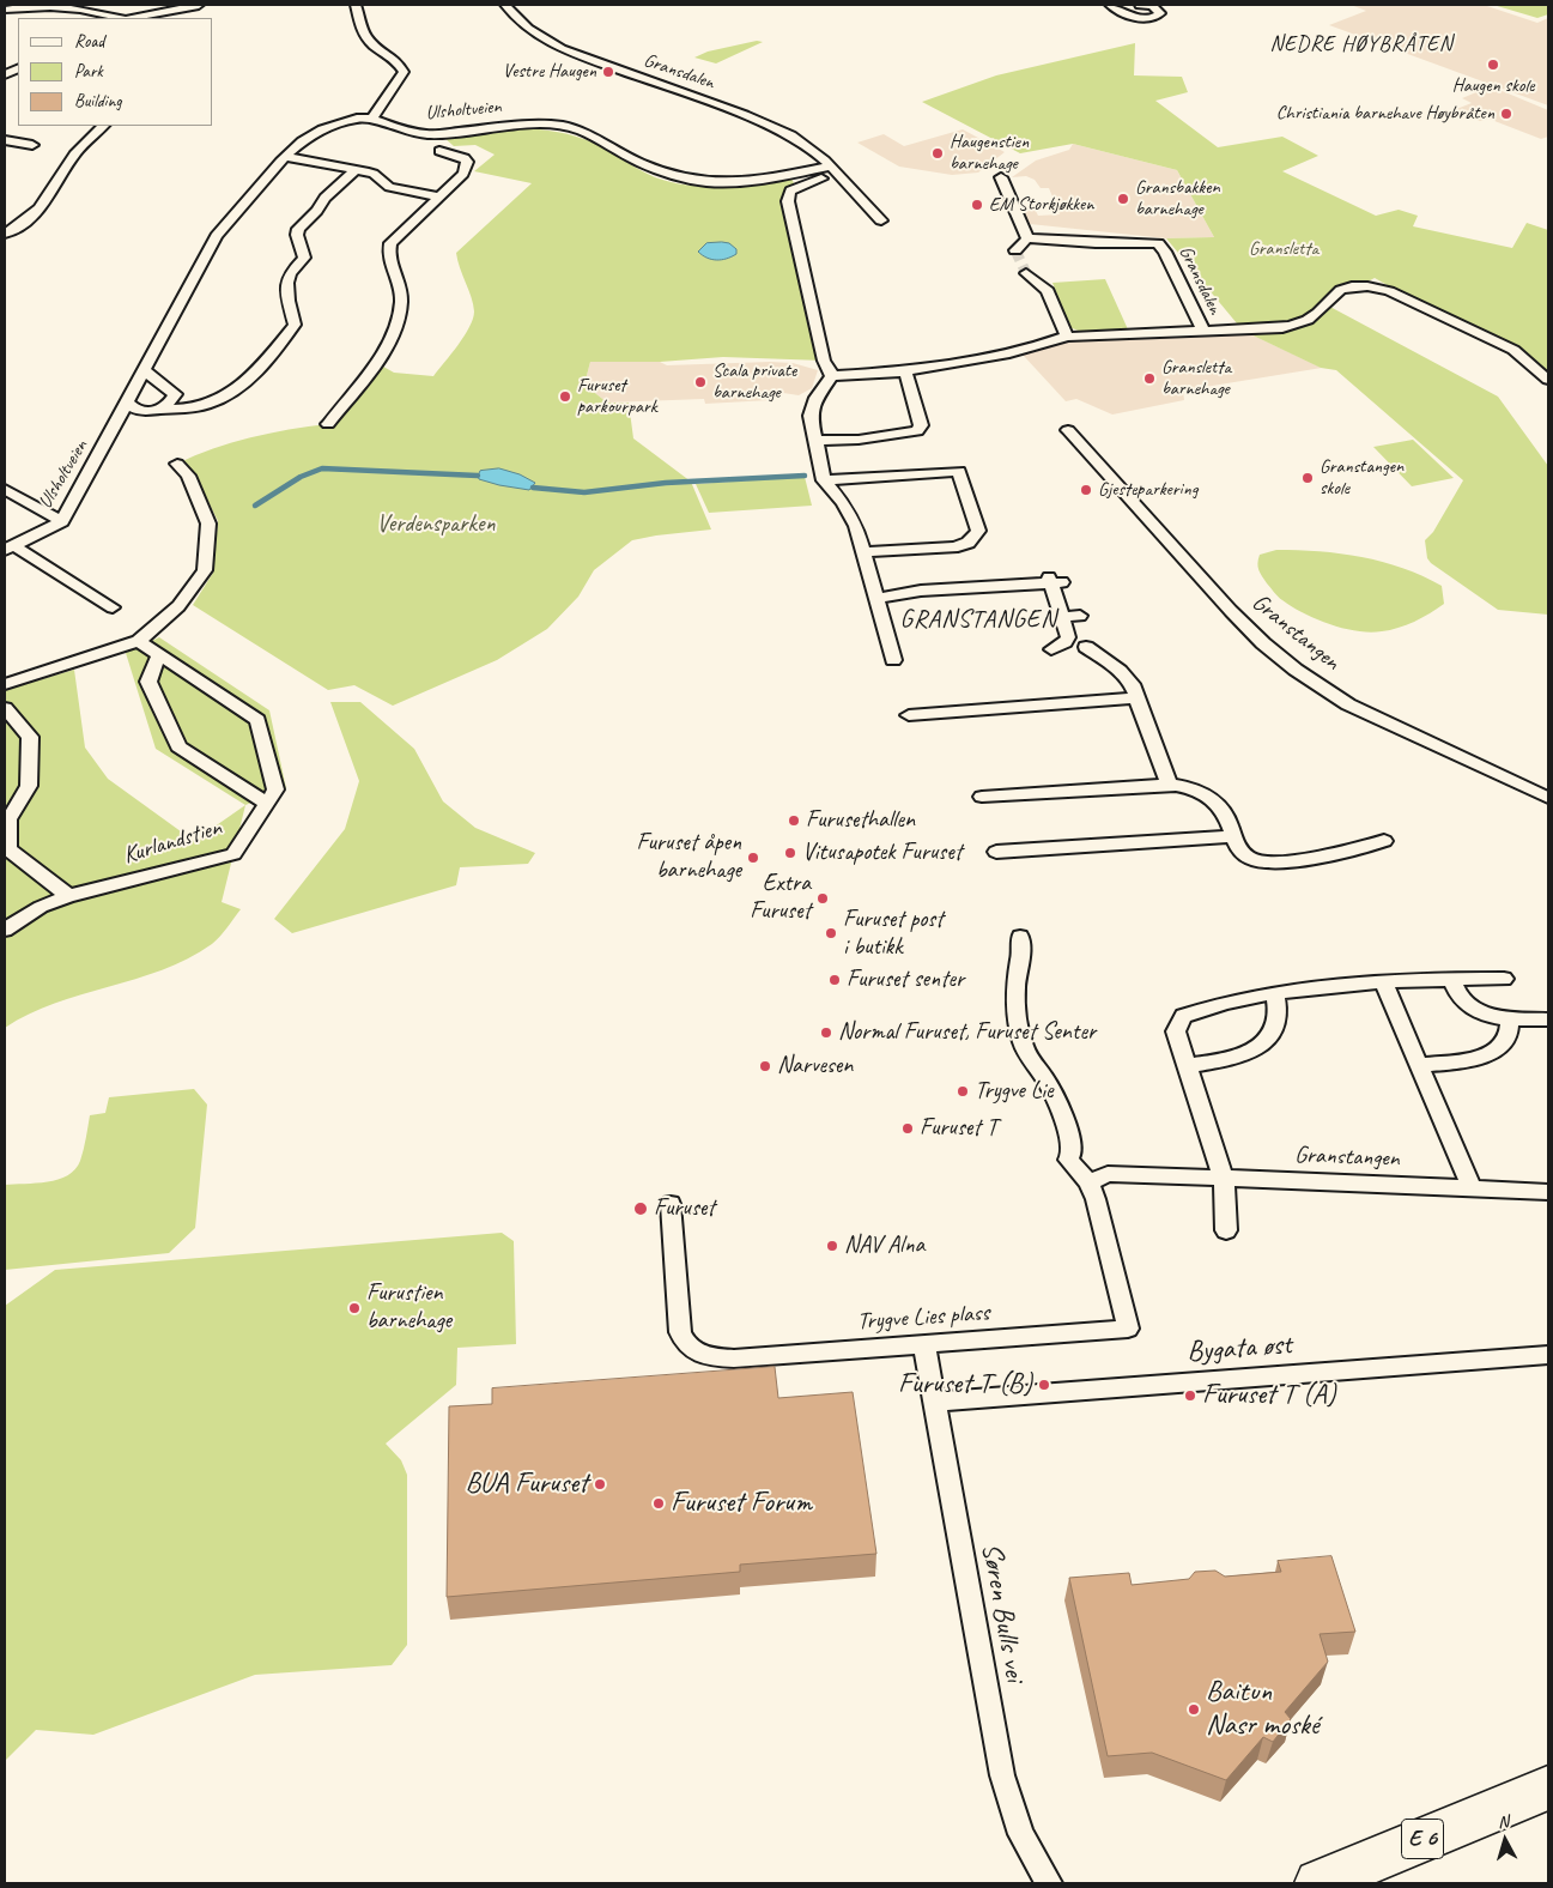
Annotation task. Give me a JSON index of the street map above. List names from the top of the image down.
{
  "streets": {
    "highway": ["E 6"],
    "street": [
      "Gransdalen",
      "Ulsholtveien",
      "Granstangen",
      "Kurlandstien",
      "Trygve Lies plass",
      "Bygata øst",
      "Søren Bulls vei"
    ]
  },
  "crossings": [
    ["Gransdalen", "Ulsholtveien"],
    ["Granstangen", "Trygve Lies plass"],
    ["Trygve Lies plass", "Søren Bulls vei"],
    ["Bygata øst", "Søren Bulls vei"]
  ],
  "districts": ["NEDRE HØYBRÅTEN", "GRANSTANGEN"],
  "parks": ["Gransletta", "Verdensparken"],
  "places": [
    "Haugen skole",
    "Vestre Haugen",
    "Christiania barnehave Høybråten",
    "Haugenstien barnehage",
    "Gransbakken barnehage",
    "EM Storkjøkken",
    "Gransletta barnehage",
    "Scala private barnehage",
    "Furuset parkourpark",
    "Granstangen skole",
    "Gjesteparkering",
    "Furusethallen",
    "Vitusapotek Furuset",
    "Furuset åpen barnehage",
    "Extra Furuset",
    "Furuset post i butikk",
    "Furuset senter",
    "Normal Furuset, Furuset Senter",
    "Narvesen",
    "Trygve Lie",
    "Furuset T",
    "Furuset",
    "NAV Alna",
    "Furustien barnehage",
    "Furuset T (B)",
    "Furuset T (A)",
    "BUA Furuset",
    "Furuset Forum",
    "Baitun Nasr moské"
  ],
  "legend": ["Road", "Park", "Building"],
  "north": "top"
}
